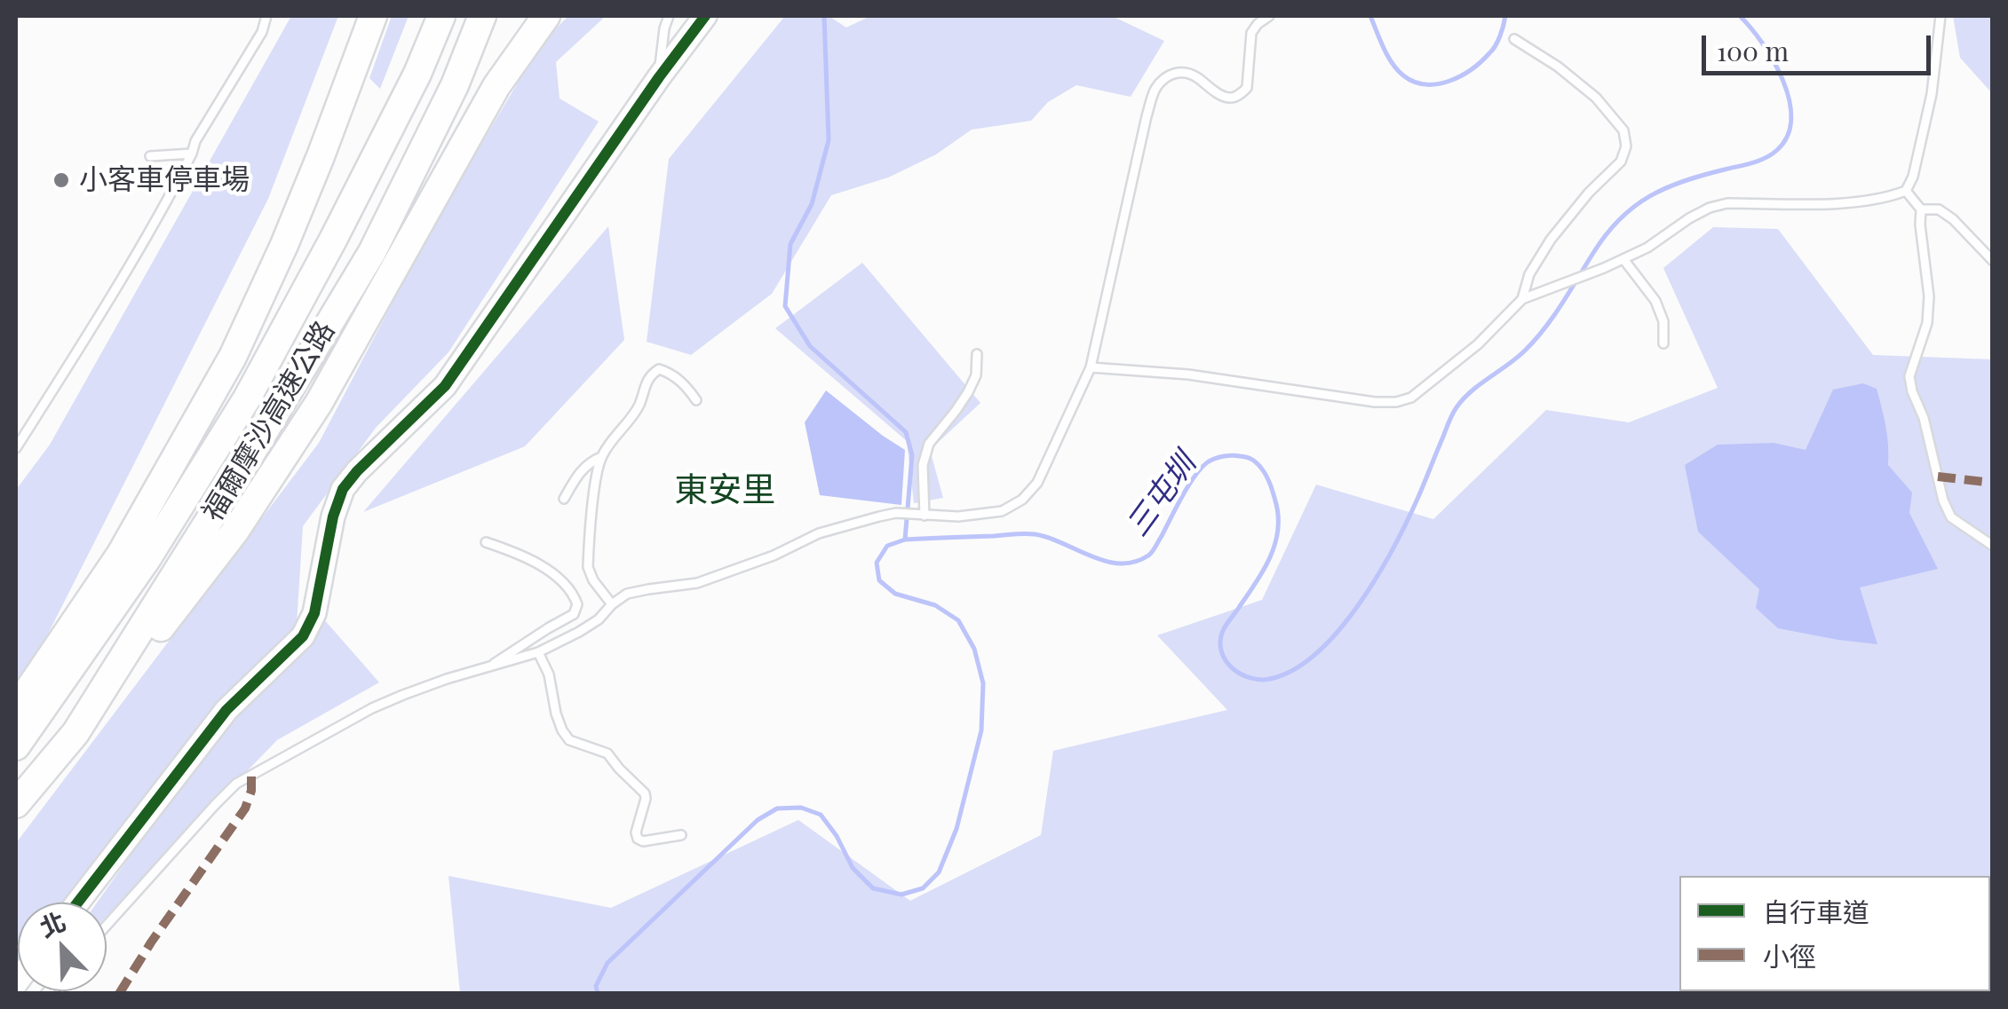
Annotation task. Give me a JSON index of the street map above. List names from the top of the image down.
{
  "streets": {
    "highway": ["福爾摩沙高速公路"]
  },
  "districts": ["東安里"],
  "water": ["三屯圳"],
  "places": ["小客車停車場"],
  "legend": ["自行車道", "小徑"],
  "scale_bar": "100 m",
  "north": "top left"
}
